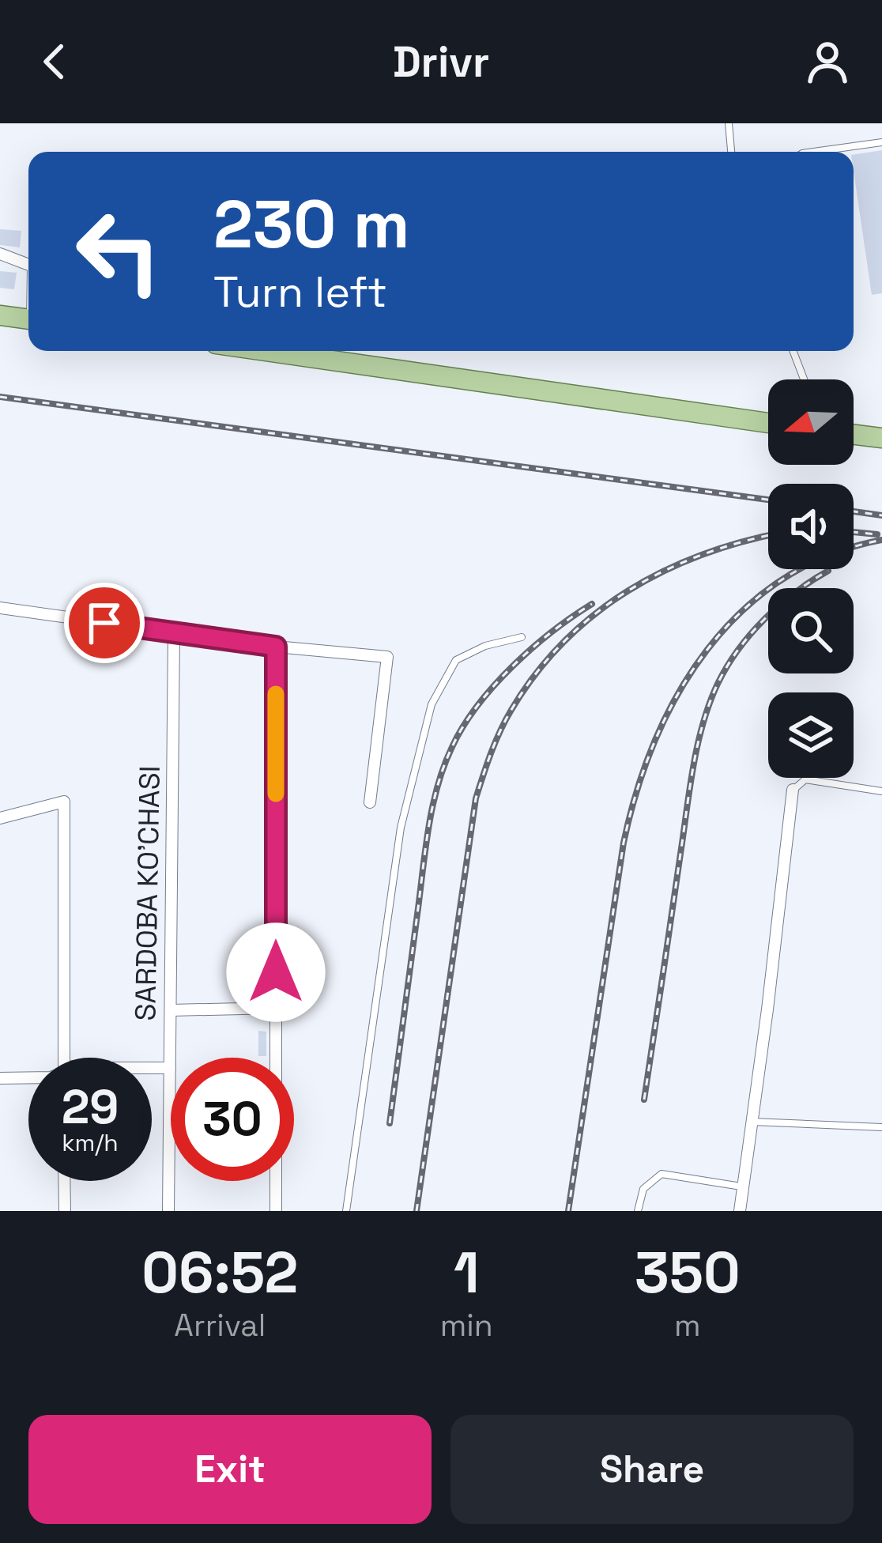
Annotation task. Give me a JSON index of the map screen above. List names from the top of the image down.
{
  "streets": {
    "street": ["SARDOBA KO'CHASI"]
  },
  "north": "left",
  "page": {
    "header": "Drivr",
    "turn": ["230 m", "Turn left"],
    "speed": "29 km/h",
    "limit": "30",
    "eta": [
      "06:52",
      "Arrival",
      "1",
      "min",
      "350",
      "m"
    ],
    "buttons": ["Exit", "Share"]
  }
}
